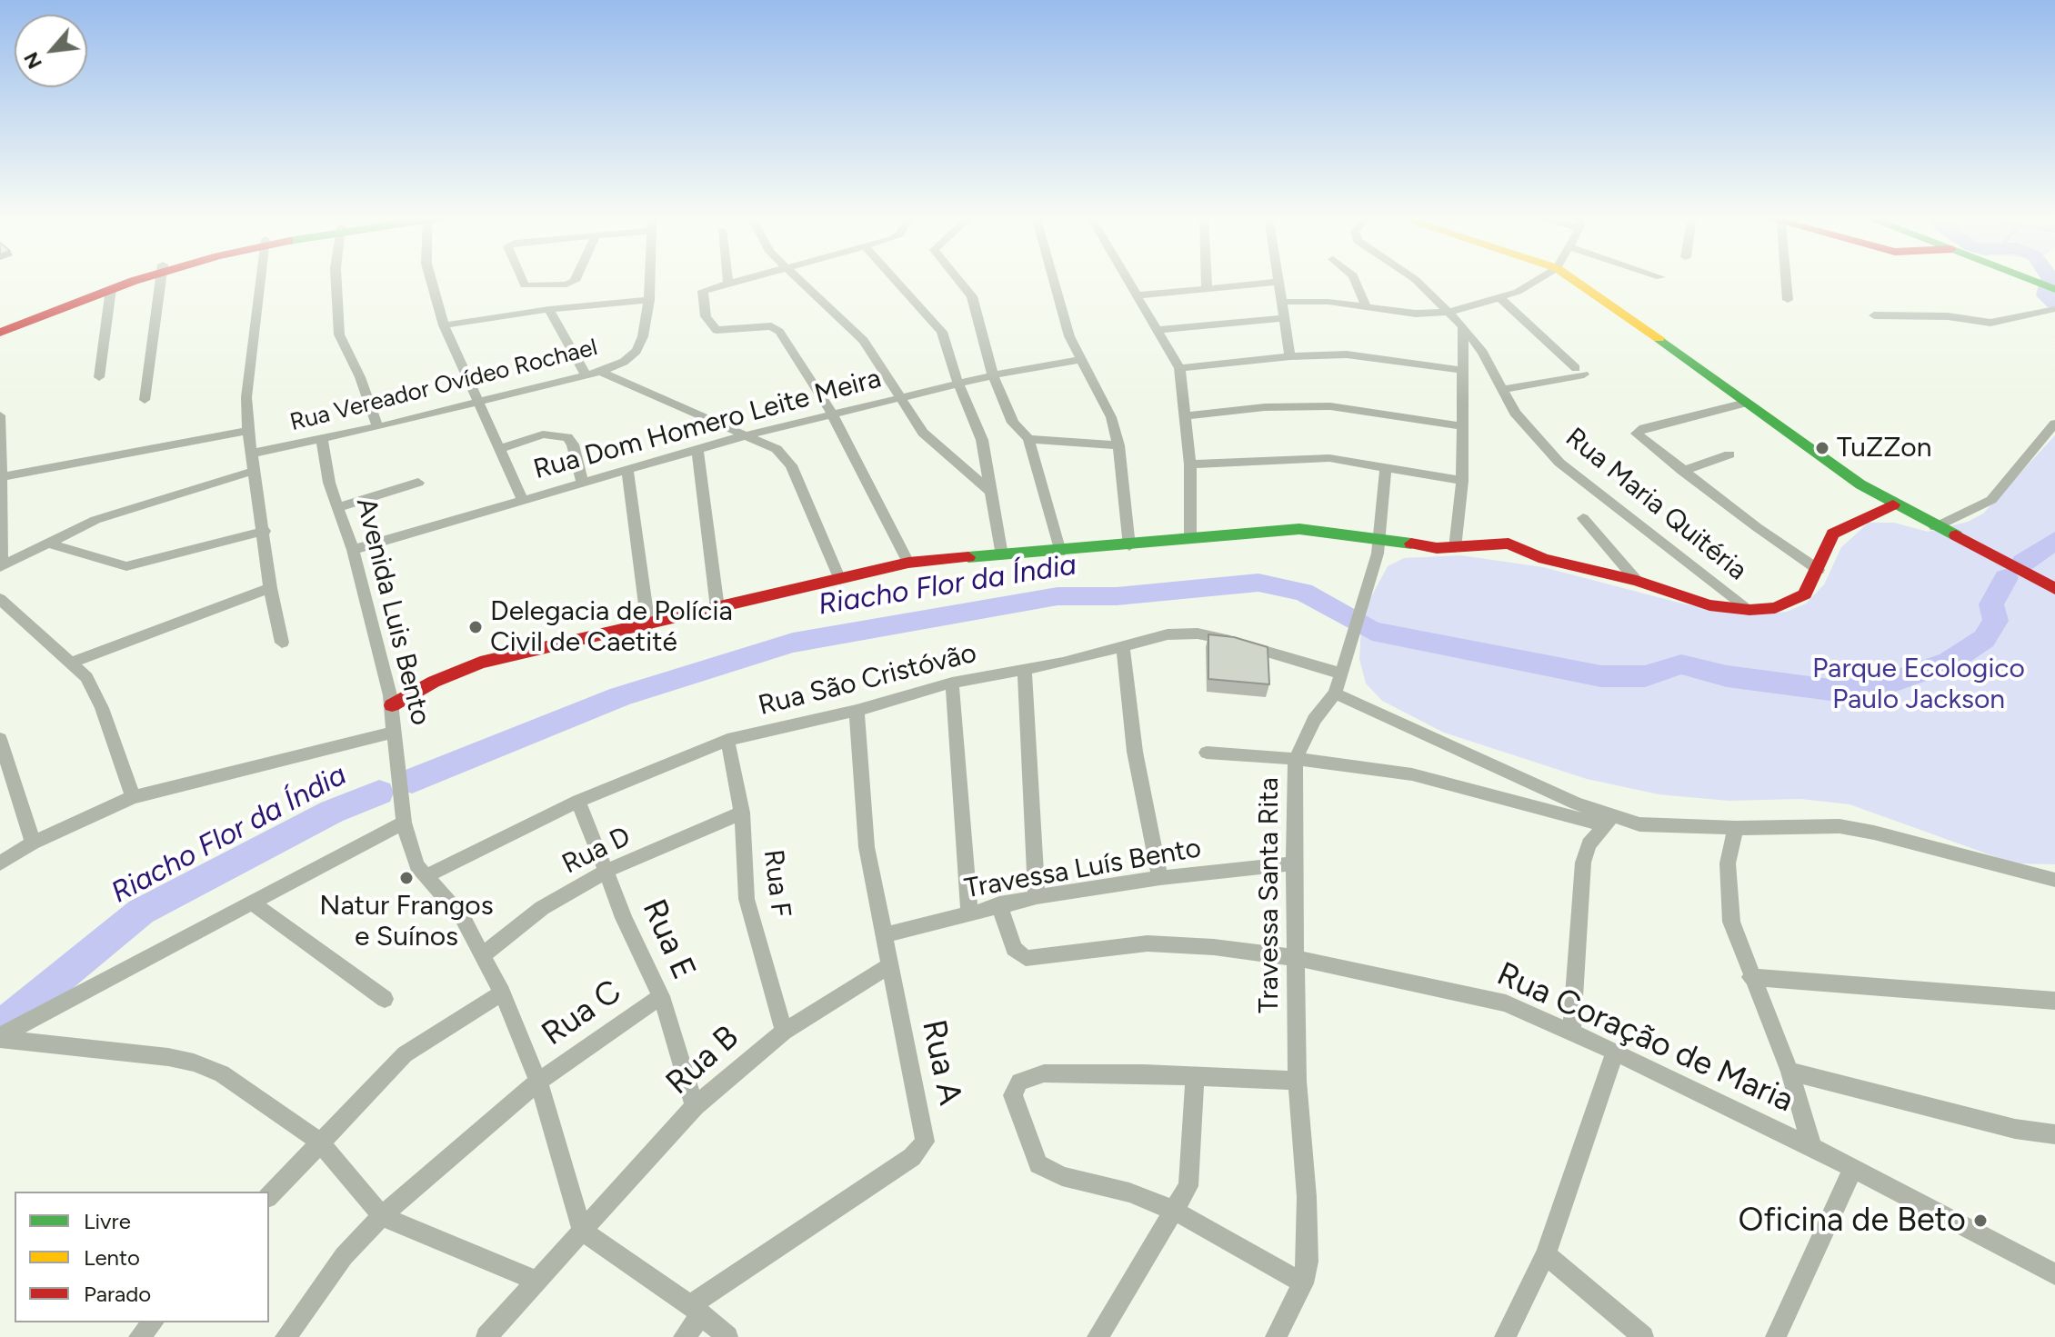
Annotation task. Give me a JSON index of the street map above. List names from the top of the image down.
{
  "streets": {
    "street": [
      "Rua Vereador Ovídeo Rochael",
      "Rua Dom Homero Leite Meira",
      "Rua Maria Quitéria",
      "Avenida Luis Bento",
      "Rua São Cristóvão",
      "Rua D",
      "Travessa Luís Bento",
      "Rua F",
      "Travessa Santa Rita",
      "Rua E",
      "Rua C",
      "Rua Coração de Maria",
      "Rua B",
      "Rua A"
    ]
  },
  "crossings": [
    ["Rua Vereador Ovídeo Rochael", "Avenida Luis Bento"],
    ["Rua Dom Homero Leite Meira", "Avenida Luis Bento"],
    ["Avenida Luis Bento", "Rua São Cristóvão"],
    ["Avenida Luis Bento", "Rua D"],
    ["Avenida Luis Bento", "Rua C"],
    ["Avenida Luis Bento", "Rua B"],
    ["Rua São Cristóvão", "Rua F"],
    ["Rua São Cristóvão", "Travessa Santa Rita"],
    ["Rua São Cristóvão", "Rua E"],
    ["Rua São Cristóvão", "Rua A"],
    ["Rua D", "Rua F"],
    ["Rua D", "Rua E"],
    ["Travessa Luís Bento", "Travessa Santa Rita"],
    ["Travessa Luís Bento", "Rua Coração de Maria"],
    ["Travessa Luís Bento", "Rua A"],
    ["Rua F", "Rua B"],
    ["Travessa Santa Rita", "Rua Coração de Maria"],
    ["Rua E", "Rua C"],
    ["Rua E", "Rua B"],
    ["Rua B", "Rua A"]
  ],
  "water": ["Riacho Flor da Índia"],
  "parks": ["Parque Ecologico Paulo Jackson"],
  "places": [
    "TuZZon",
    "Delegacia de Polícia Civil de Caetité",
    "Natur Frangos e Suínos",
    "Oficina de Beto"
  ],
  "legend": ["Livre", "Lento", "Parado"],
  "north": "bottom left"
}
